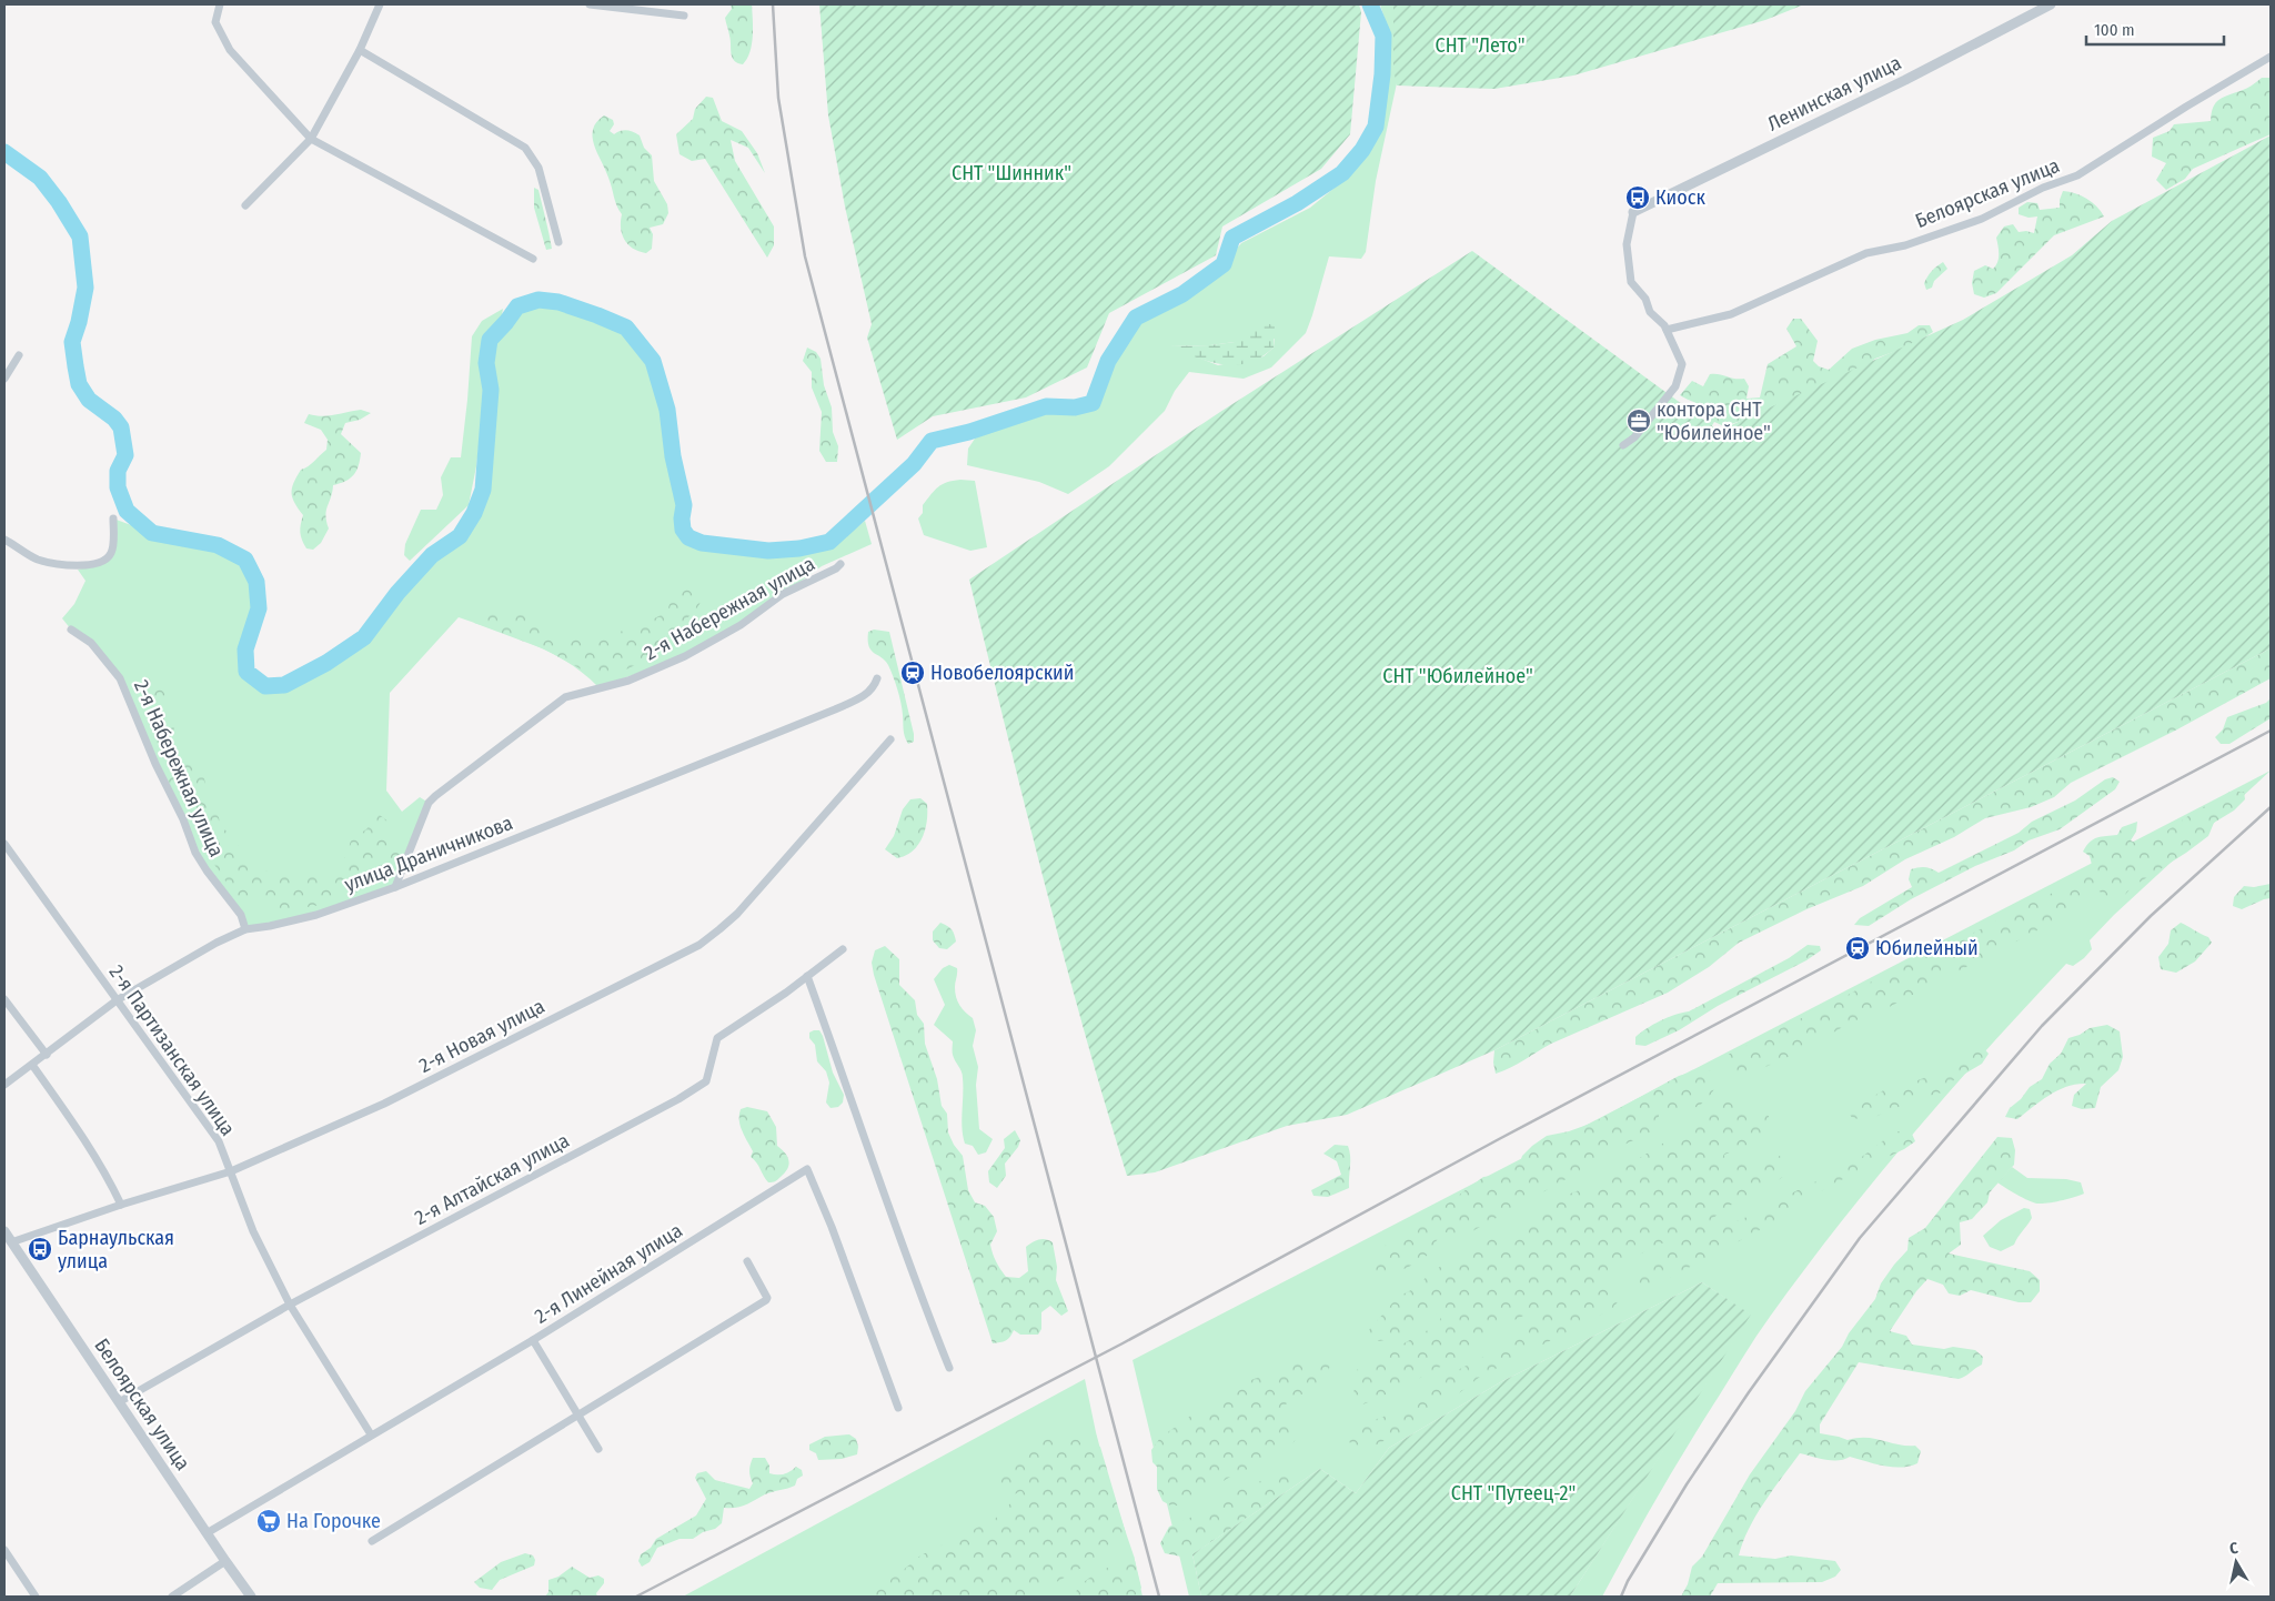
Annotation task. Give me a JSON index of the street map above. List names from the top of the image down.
{
  "streets": {
    "street": [
      "Ленинская улица",
      "Белоярская улица",
      "2-я Набережная улица",
      "улица Драничникова",
      "2-я Новая улица",
      "2-я Партизанская улица",
      "2-я Алтайская улица",
      "2-я Линейная улица"
    ]
  },
  "crossings": [
    ["Белоярская улица", "2-я Новая улица"],
    ["Белоярская улица", "2-я Алтайская улица"],
    ["Белоярская улица", "2-я Линейная улица"],
    ["2-я Набережная улица", "улица Драничникова"],
    ["улица Драничникова", "2-я Партизанская улица"],
    ["2-я Новая улица", "2-я Партизанская улица"],
    ["2-я Партизанская улица", "2-я Алтайская улица"],
    ["2-я Партизанская улица", "2-я Линейная улица"]
  ],
  "parks": [
    "СНТ \"Лето\"",
    "СНТ \"Шинник\"",
    "СНТ \"Юбилейное\"",
    "СНТ \"Путеец-2\""
  ],
  "places": {
    "bus stop": ["Киоск", "Барнаульская улица"],
    "office": ["контора СНТ \"Юбилейное\""],
    "station": ["Новобелоярский", "Юбилейный"],
    "supermarket": ["На Горочке"]
  },
  "scale_bar": "100 m",
  "north": "top"
}
